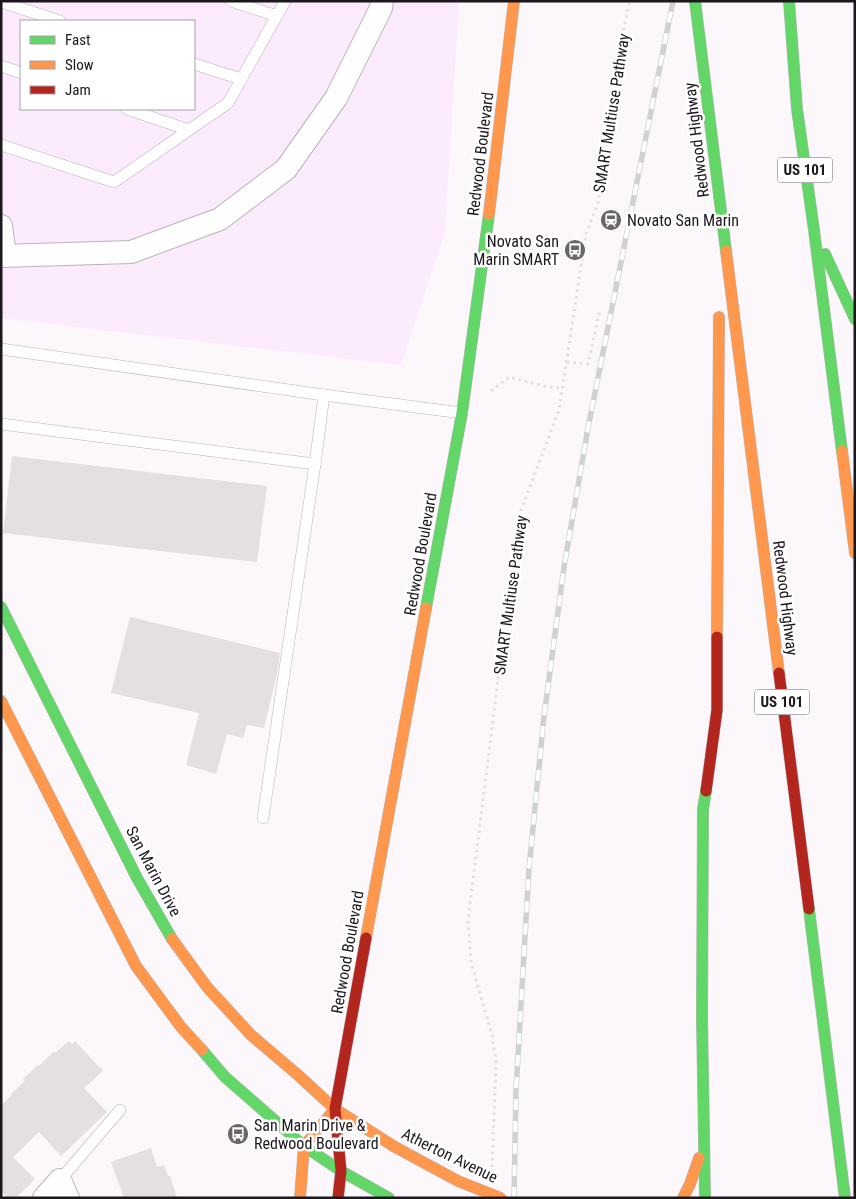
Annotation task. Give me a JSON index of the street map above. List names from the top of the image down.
{
  "streets": {
    "main road": [
      "Redwood Highway",
      "Redwood Boulevard",
      "US 101",
      "San Marin Drive",
      "Atherton Avenue"
    ],
    "path": ["SMART Multiuse Pathway"]
  },
  "crossings": [
    ["Redwood Boulevard", "San Marin Drive"],
    ["Redwood Boulevard", "Atherton Avenue"],
    ["San Marin Drive", "Atherton Avenue"]
  ],
  "places": {
    "station": ["Novato San Marin"],
    "bus stop": ["Novato San Marin SMART", "San Marin Drive & Redwood Boulevard"]
  },
  "legend": ["Fast", "Slow", "Jam"]
}
